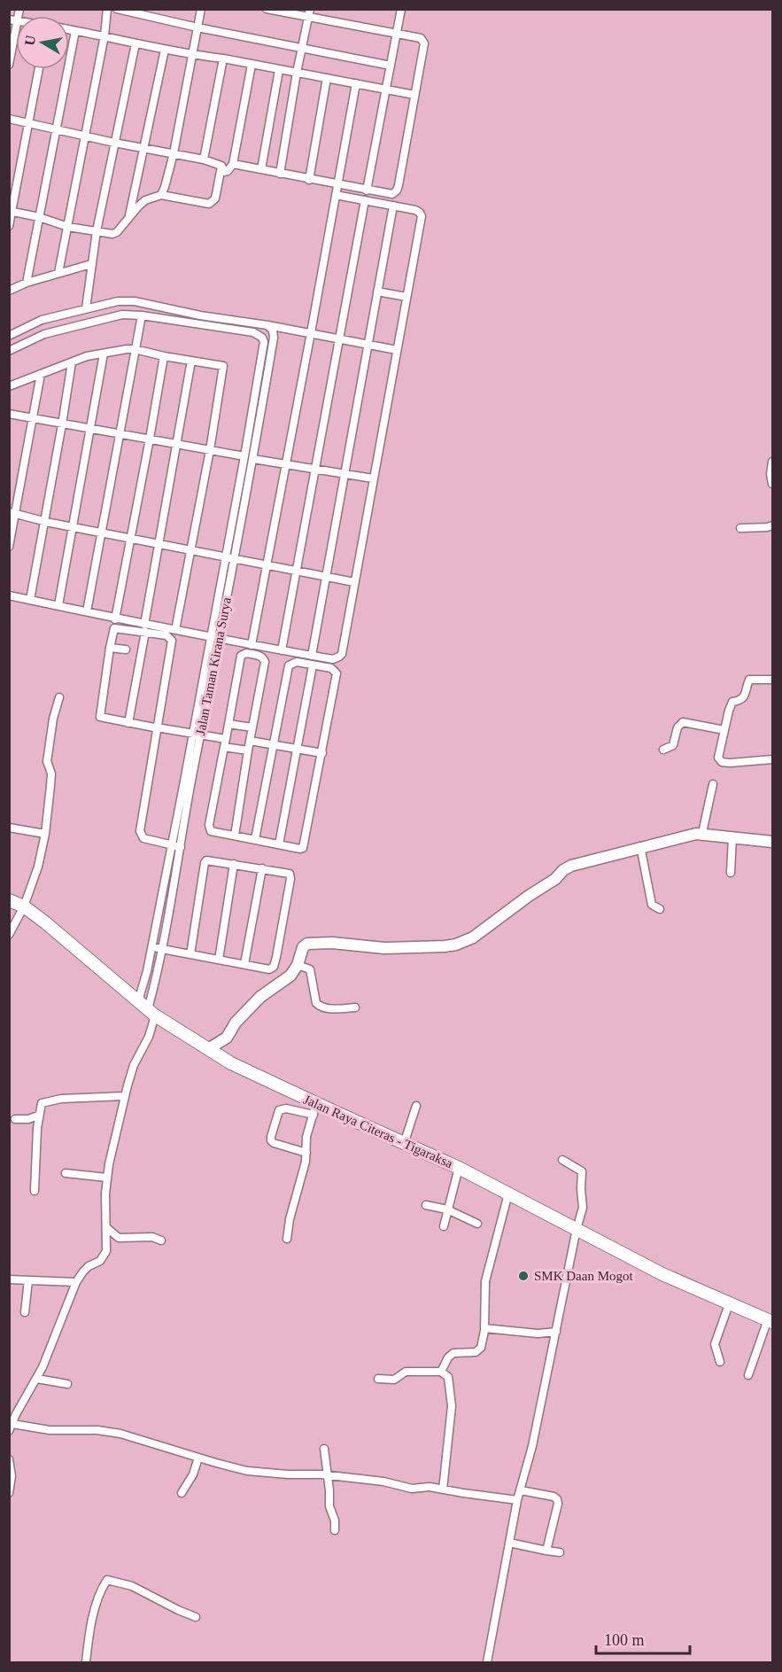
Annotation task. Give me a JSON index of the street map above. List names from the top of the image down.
{
  "streets": {
    "main road": ["Jalan Raya Citeras - Tigaraksa"],
    "street": ["Jalan Taman Kirana Surya"]
  },
  "crossings": [
    ["Jalan Taman Kirana Surya", "Jalan Raya Citeras - Tigaraksa"]
  ],
  "places": ["SMK Daan Mogot"],
  "scale_bar": "100 m",
  "north": "left"
}
